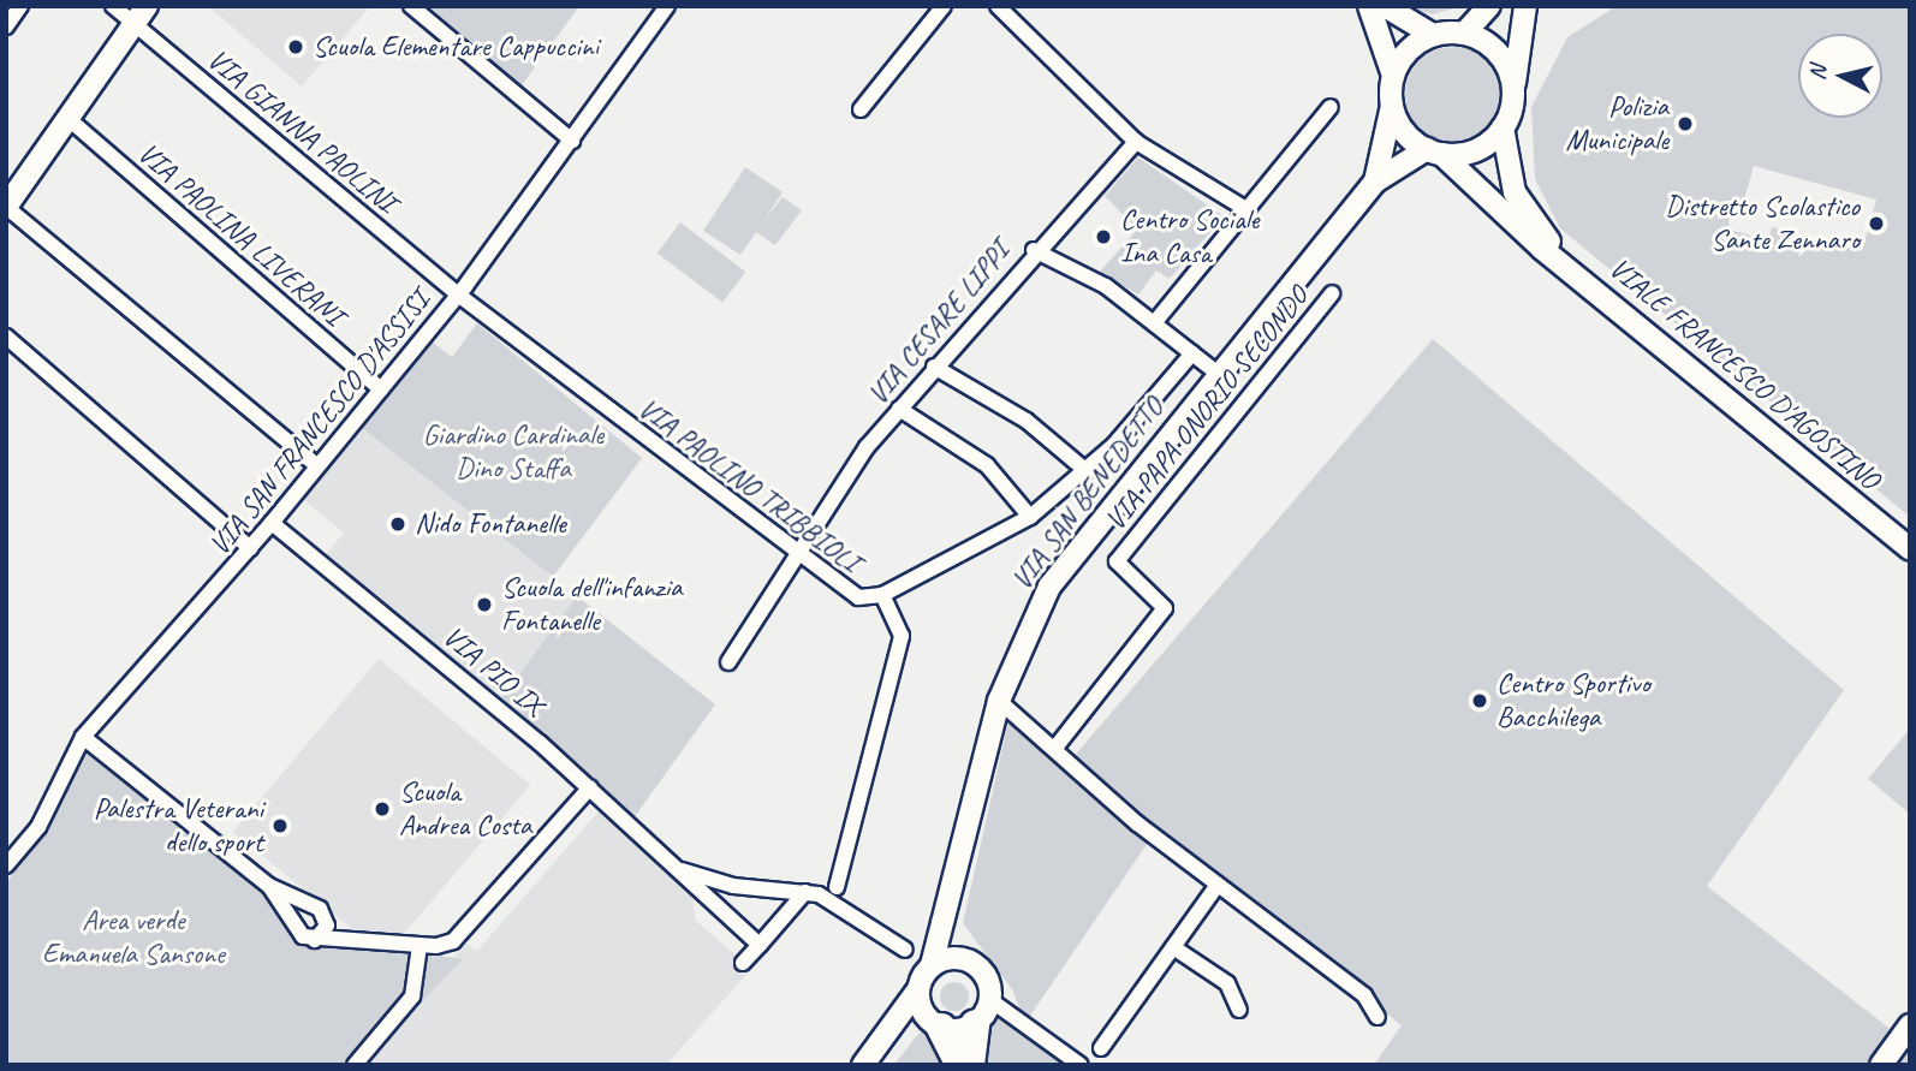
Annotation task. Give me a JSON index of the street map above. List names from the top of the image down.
{
  "streets": {
    "street": [
      "VIA GIANNA PAOLINI",
      "VIA PAOLINA LIVERANI",
      "VIA CESARE LIPPI",
      "VIALE FRANCESCO D'AGOSTINO",
      "VIA PAPA ONORIO SECONDO",
      "VIA SAN FRANCESCO D'ASSISI",
      "VIA PAOLINO TRIBBIOLI",
      "VIA SAN BENEDETTO",
      "VIA PIO IX"
    ]
  },
  "crossings": [
    ["VIA GIANNA PAOLINI", "VIA SAN FRANCESCO D'ASSISI"],
    ["VIA GIANNA PAOLINI", "VIA PAOLINO TRIBBIOLI"],
    ["VIA PAOLINA LIVERANI", "VIA SAN FRANCESCO D'ASSISI"],
    ["VIA CESARE LIPPI", "VIA PAOLINO TRIBBIOLI"],
    ["VIALE FRANCESCO D'AGOSTINO", "VIA SAN BENEDETTO"],
    ["VIA SAN FRANCESCO D'ASSISI", "VIA PAOLINO TRIBBIOLI"],
    ["VIA SAN FRANCESCO D'ASSISI", "VIA PIO IX"]
  ],
  "parks": ["Giardino Cardinale Dino Staffa", "Area verde Emanuela Sansone"],
  "places": [
    "Scuola Elementare Cappuccini",
    "Polizia Municipale",
    "Distretto Scolastico Sante Zennaro",
    "Centro Sociale Ina Casa",
    "Nido Fontanelle",
    "Scuola dell'infanzia Fontanelle",
    "Centro Sportivo Bacchilega",
    "Scuola Andrea Costa",
    "Palestra Veterani dello sport"
  ],
  "north": "left"
}
